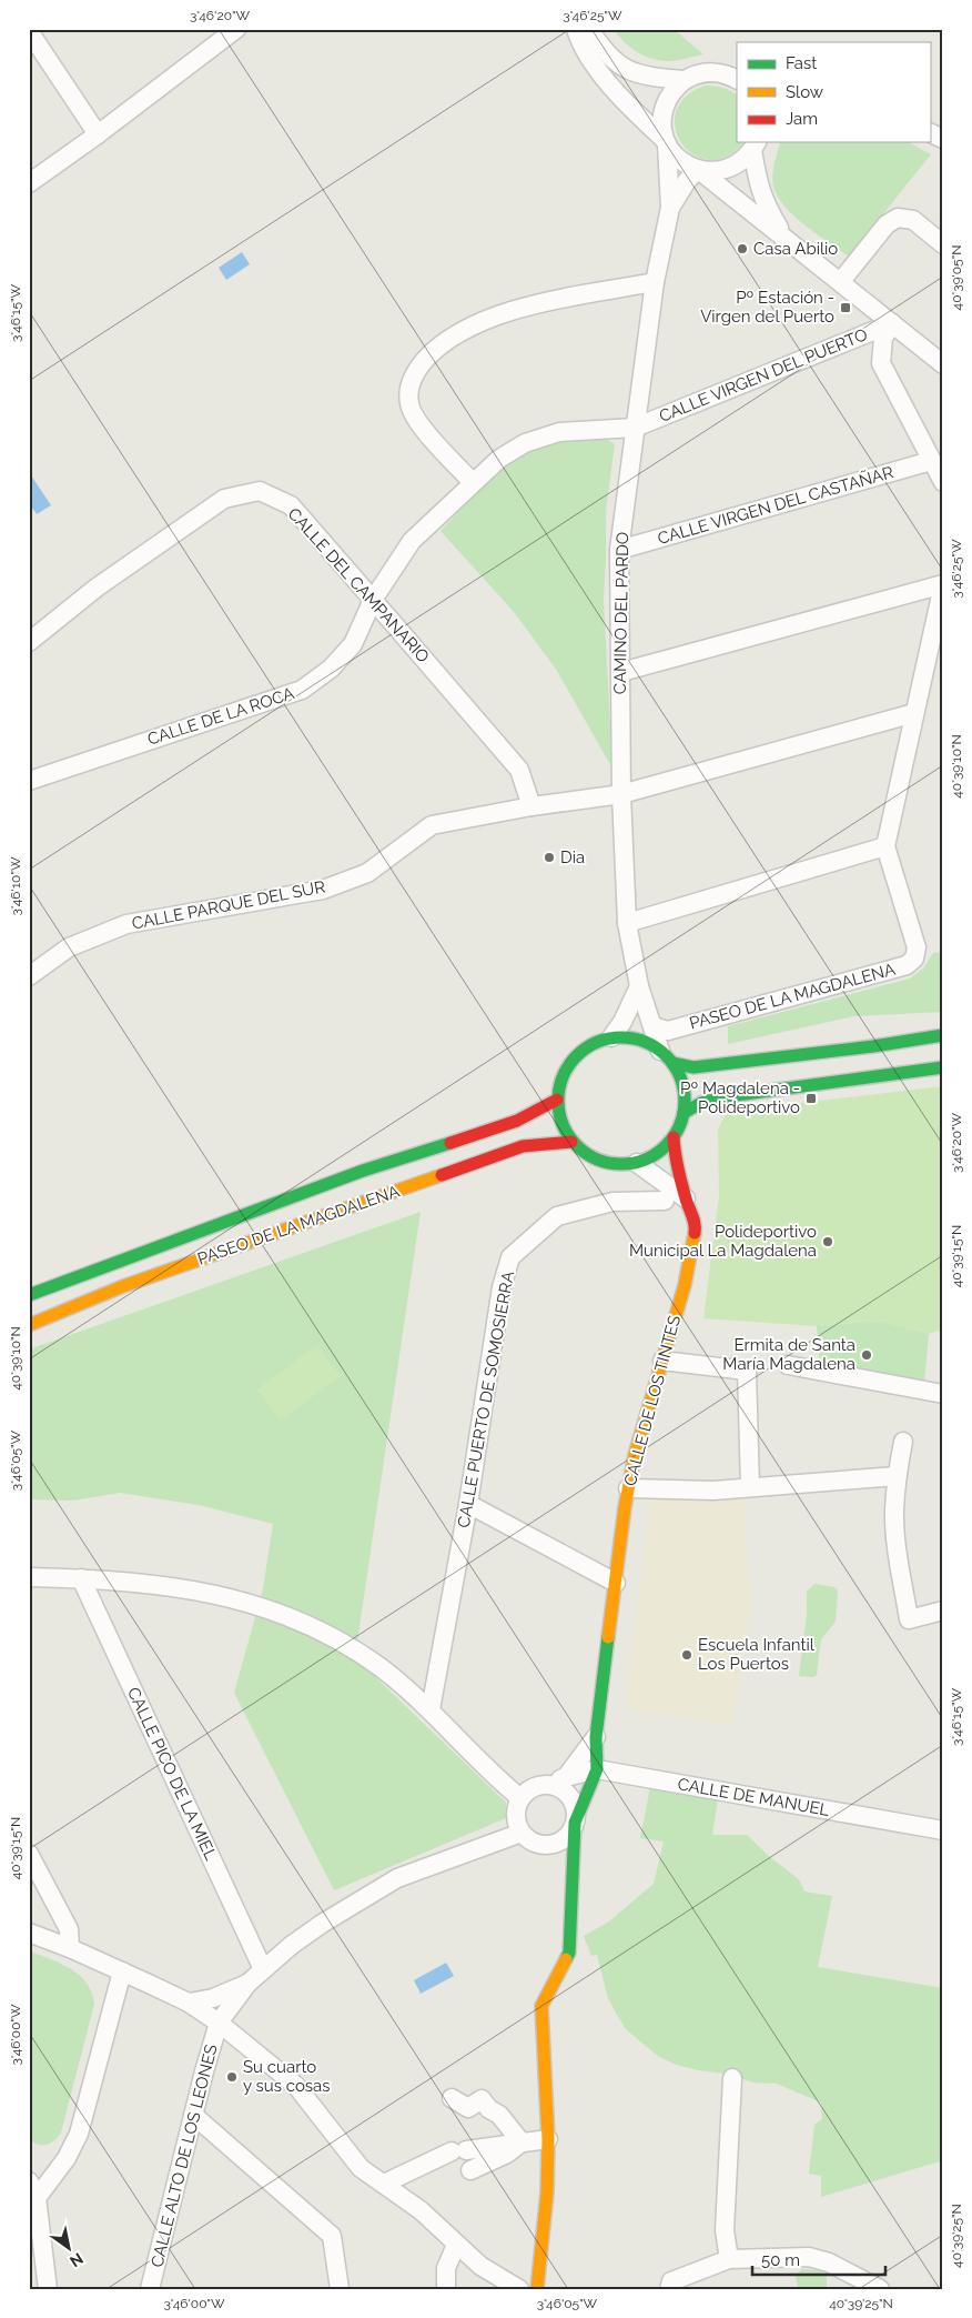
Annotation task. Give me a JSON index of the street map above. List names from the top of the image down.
{
  "streets": {
    "main road": ["PASEO DE LA MAGDALENA", "CALLE DE LOS TINTES"],
    "street": [
      "CALLE VIRGEN DEL PUERTO",
      "CALLE VIRGEN DEL CASTAÑAR",
      "CALLE DEL CAMPANARIO",
      "CAMINO DEL PARDO",
      "CALLE DE LA ROCA",
      "CALLE PARQUE DEL SUR",
      "CALLE PUERTO DE SOMOSIERRA",
      "CALLE PICO DE LA MIEL",
      "CALLE DE MANUEL",
      "CALLE ALTO DE LOS LEONES"
    ]
  },
  "crossings": [
    ["CALLE VIRGEN DEL PUERTO", "CAMINO DEL PARDO"],
    ["CALLE VIRGEN DEL PUERTO", "CALLE DE LA ROCA"],
    ["CALLE VIRGEN DEL CASTAÑAR", "CAMINO DEL PARDO"],
    ["CALLE DEL CAMPANARIO", "CALLE DE LA ROCA"],
    ["CALLE DEL CAMPANARIO", "CALLE PARQUE DEL SUR"],
    ["CAMINO DEL PARDO", "CALLE DE LA ROCA"],
    ["CAMINO DEL PARDO", "CALLE PARQUE DEL SUR"],
    ["CAMINO DEL PARDO", "PASEO DE LA MAGDALENA"],
    ["CAMINO DEL PARDO", "CALLE DE LOS TINTES"],
    ["PASEO DE LA MAGDALENA", "CALLE DE LOS TINTES"],
    ["CALLE DE LOS TINTES", "CALLE DE MANUEL"]
  ],
  "places": {
    "other": [
      "Casa Abilio",
      "Dia",
      "Polideportivo Municipal La Magdalena",
      "Ermita de Santa María Magdalena",
      "Escuela Infantil Los Puertos",
      "Su cuarto y sus cosas"
    ],
    "transit": ["Pº Estación - Virgen del Puerto", "Pº Magdalena - Polideportivo"]
  },
  "legend": ["Fast", "Slow", "Jam"],
  "scale_bar": "50 m",
  "north": "bottom right",
  "coordinates": [
    "3°46'20\"W",
    "3°46'25\"W",
    "40°39'05\"N",
    "3°46'15\"W",
    "40°39'10\"N",
    "3°46'10\"W",
    "40°39'15\"N",
    "3°46'05\"W",
    "3°46'00\"W",
    "40°39'25\"N"
  ]
}
